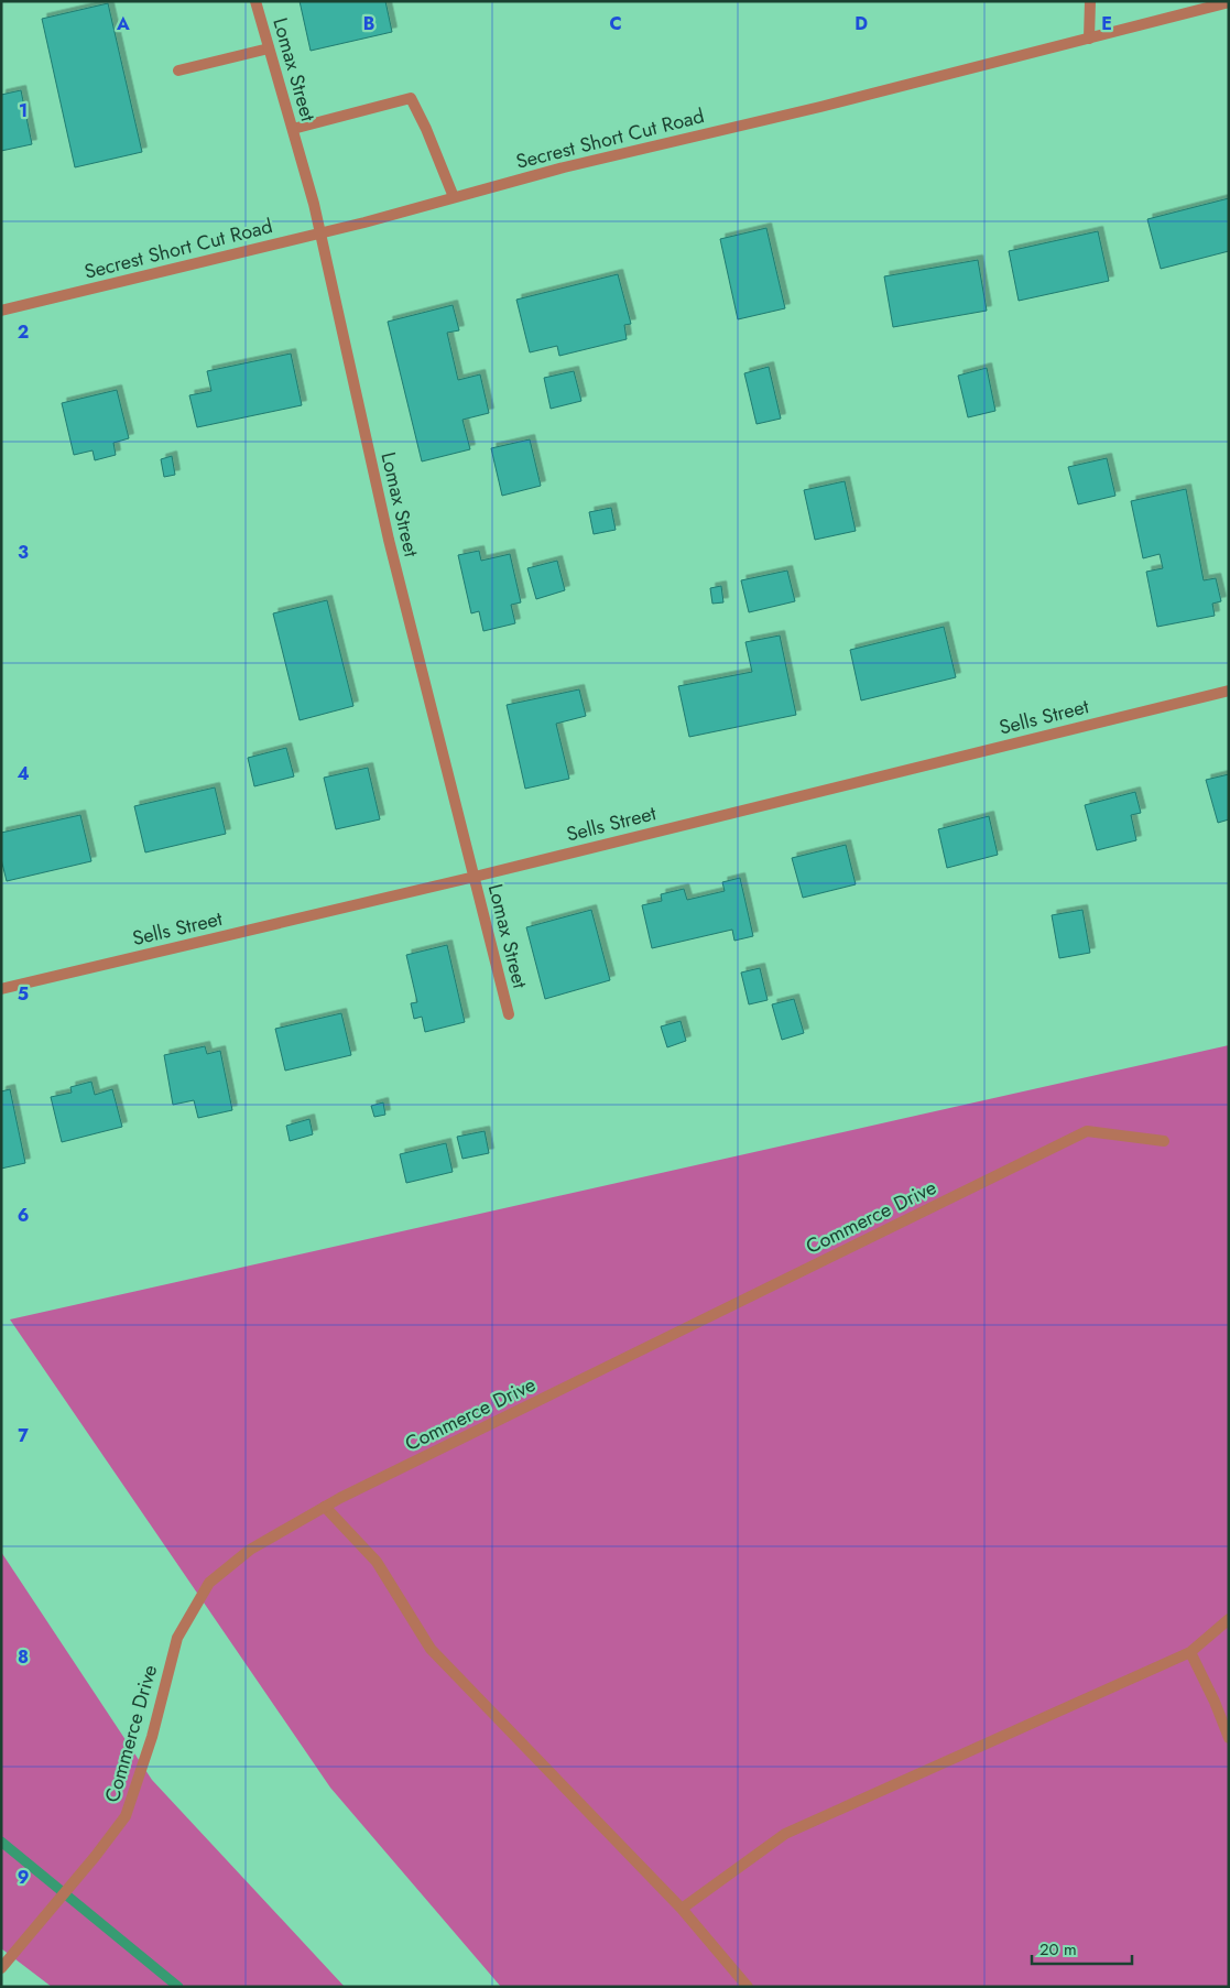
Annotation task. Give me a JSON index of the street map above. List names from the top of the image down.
{
  "streets": {
    "street": [
      "Lomax Street",
      "Secrest Short Cut Road",
      "Sells Street",
      "Commerce Drive"
    ]
  },
  "crossings": [
    ["Lomax Street", "Secrest Short Cut Road"],
    ["Lomax Street", "Sells Street"]
  ],
  "scale_bar": "20 m",
  "grid": {
    "columns": [
      "A",
      "B",
      "C",
      "D",
      "E"
    ],
    "rows": [
      "1",
      "2",
      "3",
      "4",
      "5",
      "6",
      "7",
      "8",
      "9"
    ]
  }
}
